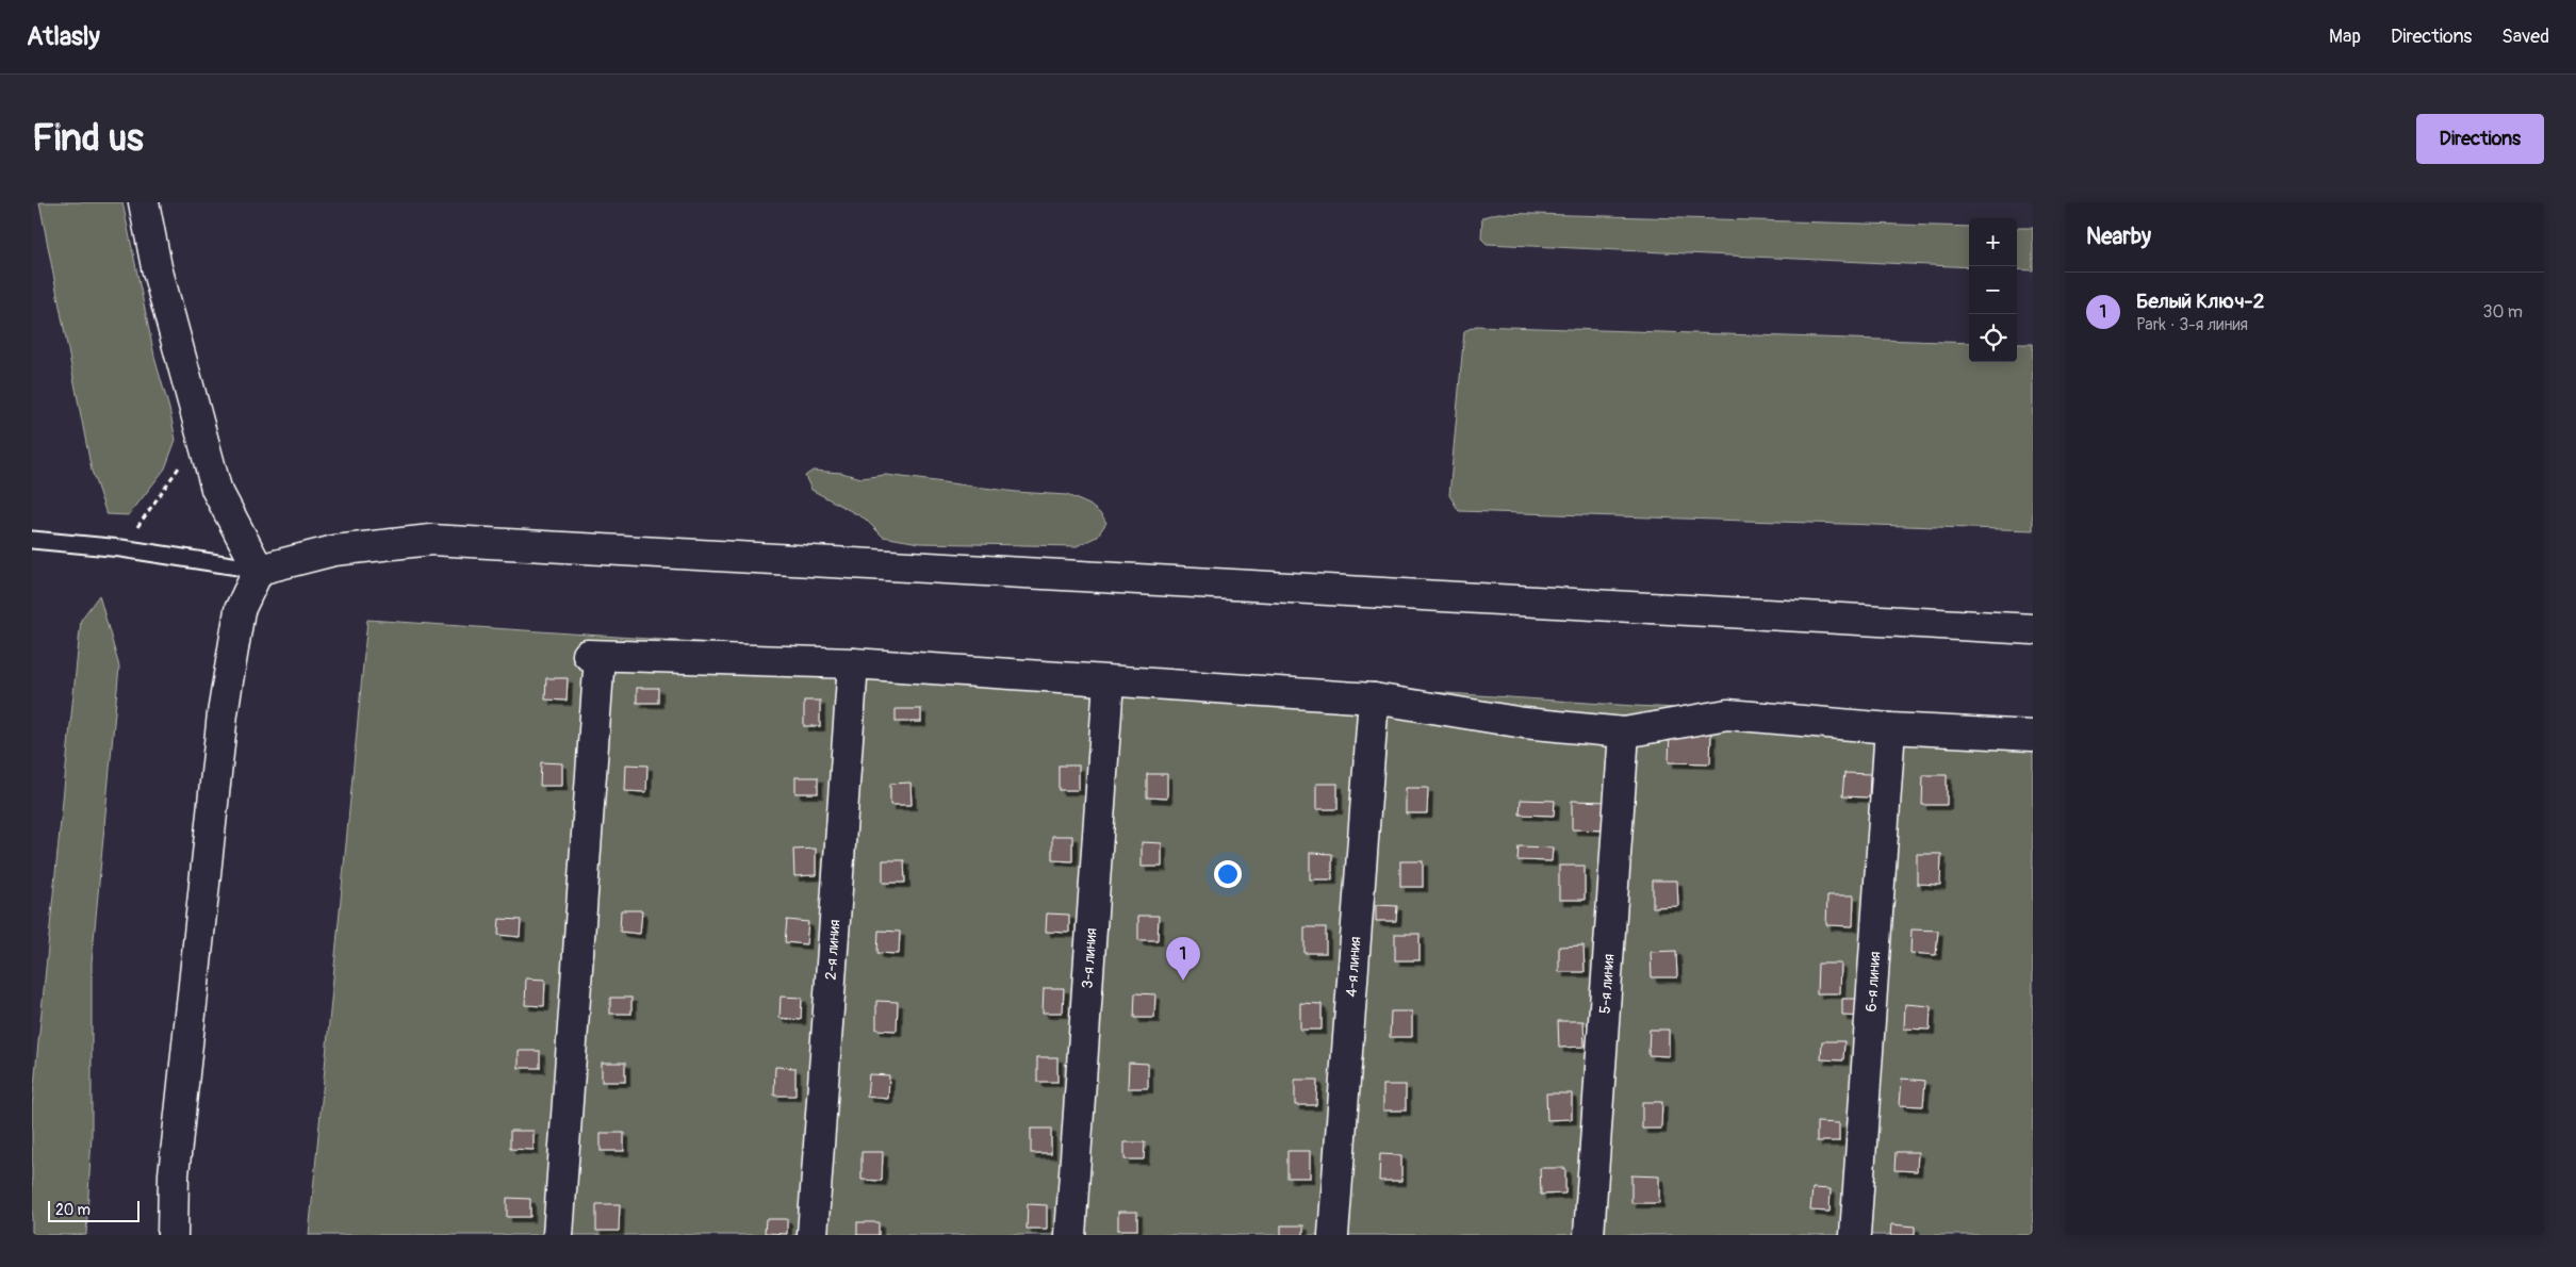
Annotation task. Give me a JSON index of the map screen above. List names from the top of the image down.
{
  "streets": {
    "street": [
      "2-я линия",
      "3-я линия",
      "4-я линия",
      "6-я линия",
      "5-я линия"
    ]
  },
  "scale_bar": "20 m",
  "page": {
    "header": "Atlasly",
    "nav": ["Map", "Directions", "Saved"],
    "buttons": "Directions",
    "title": "Find us",
    "heading": "Nearby",
    "map_buttons": ["+", "−"],
    "list": [
      {
        "mark": "1",
        "name": "Белый Ключ-2",
        "note": "Park · 3-я линия",
        "value": "30 m"
      }
    ],
    "pins": "1",
    "scale": "20 m"
  }
}
